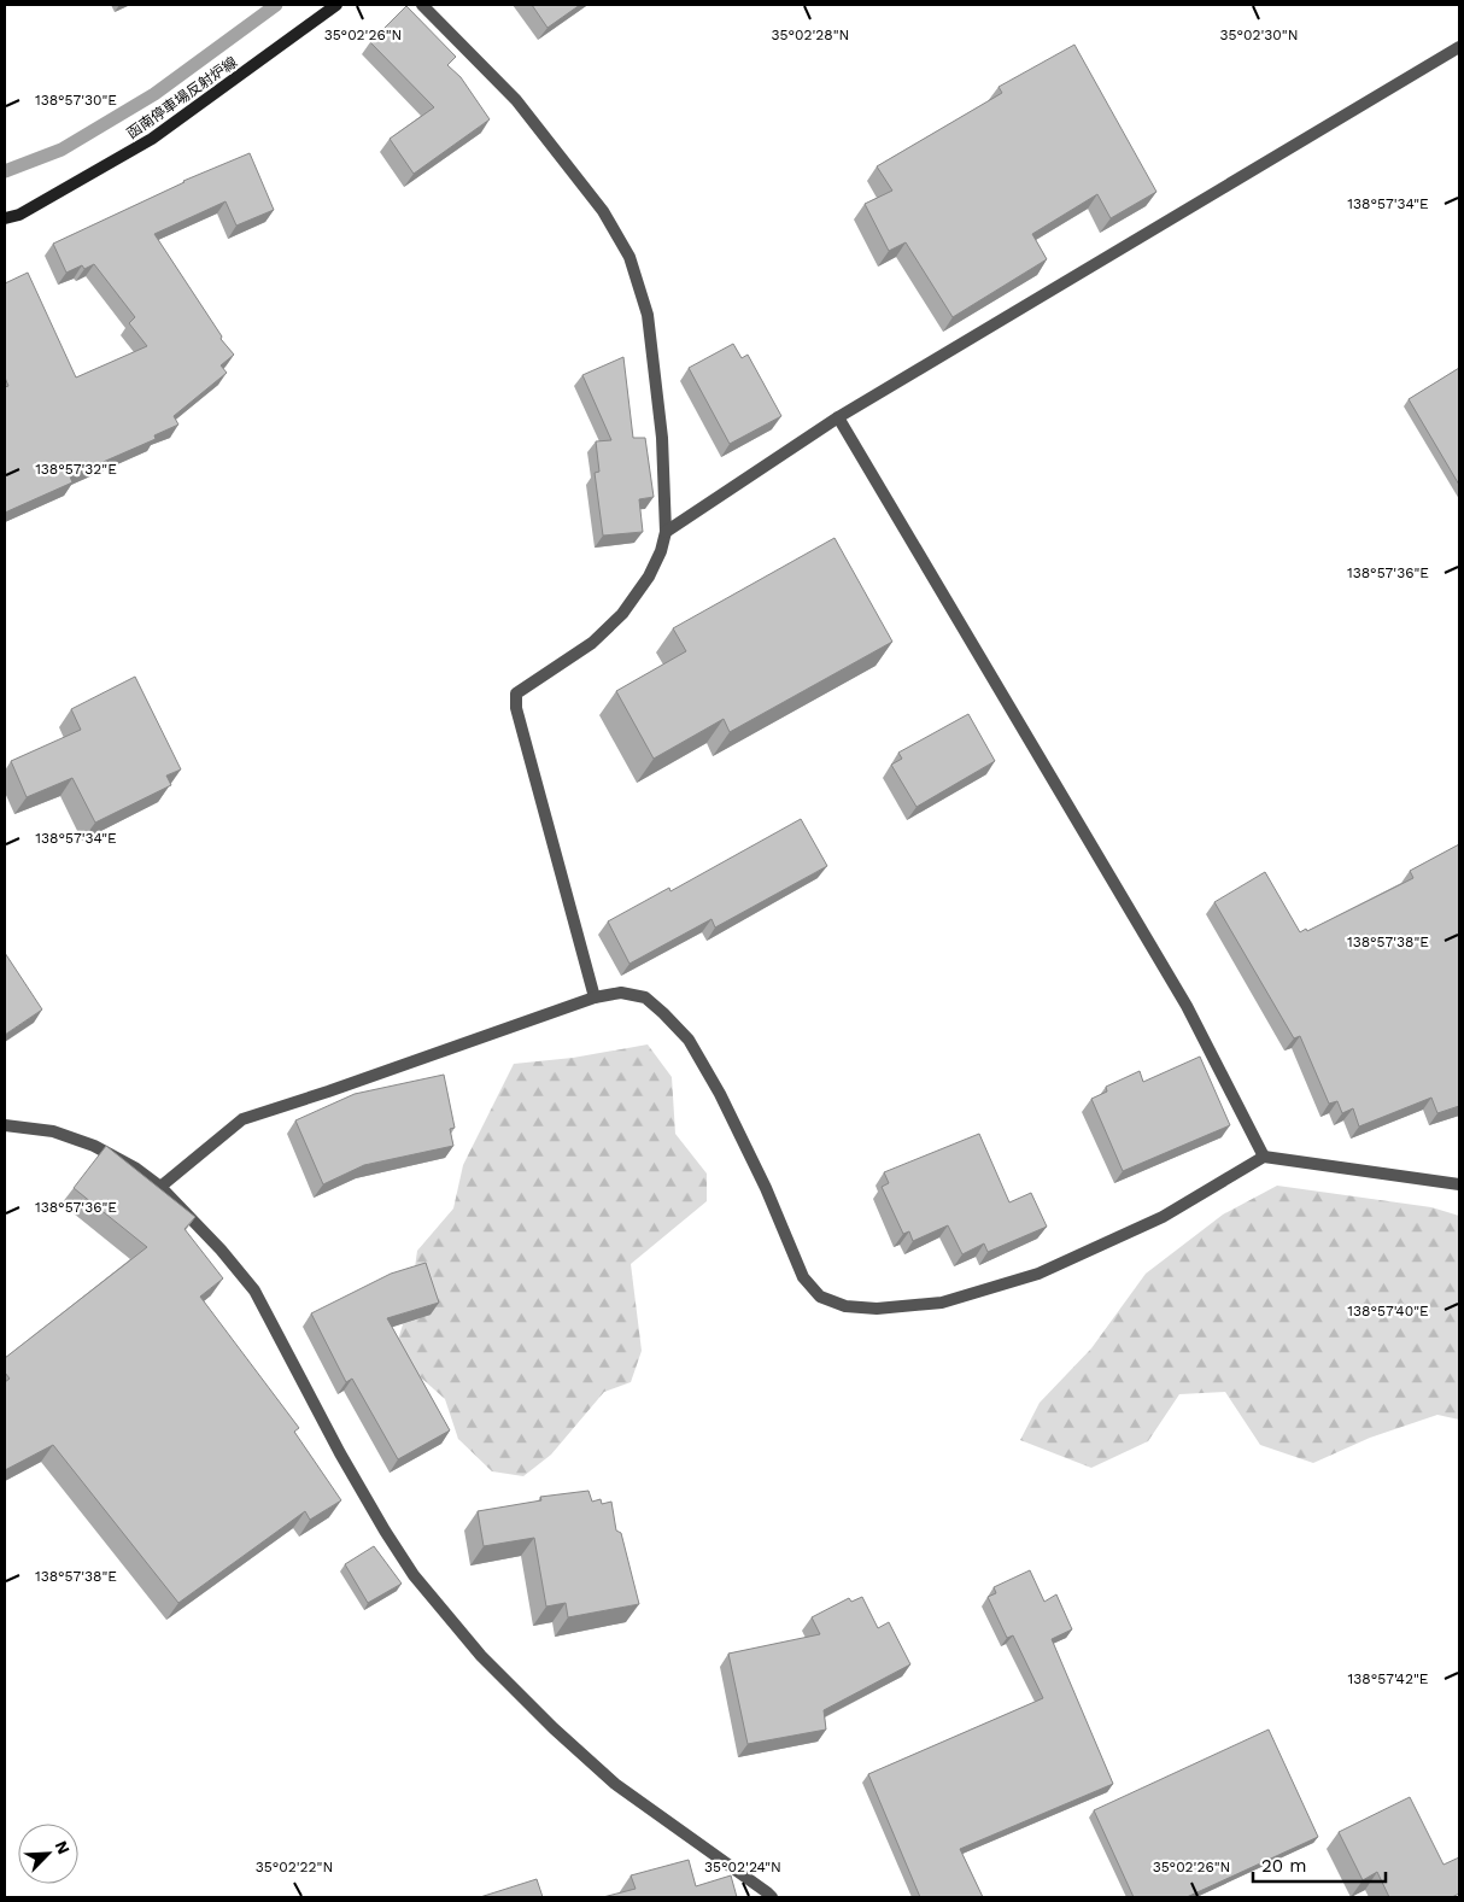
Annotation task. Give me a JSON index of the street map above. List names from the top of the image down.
{
  "streets": {
    "main road": ["函南停車場反射炉線"]
  },
  "scale_bar": "20 m",
  "north": "top right",
  "coordinates": [
    "35°02'28\"N",
    "35°02'30\"N",
    "35°02'26\"N",
    "138°57'30\"E",
    "138°57'34\"E",
    "138°57'32\"E",
    "138°57'36\"E",
    "138°57'38\"E",
    "138°57'40\"E",
    "138°57'42\"E",
    "35°02'22\"N",
    "35°02'24\"N"
  ]
}
